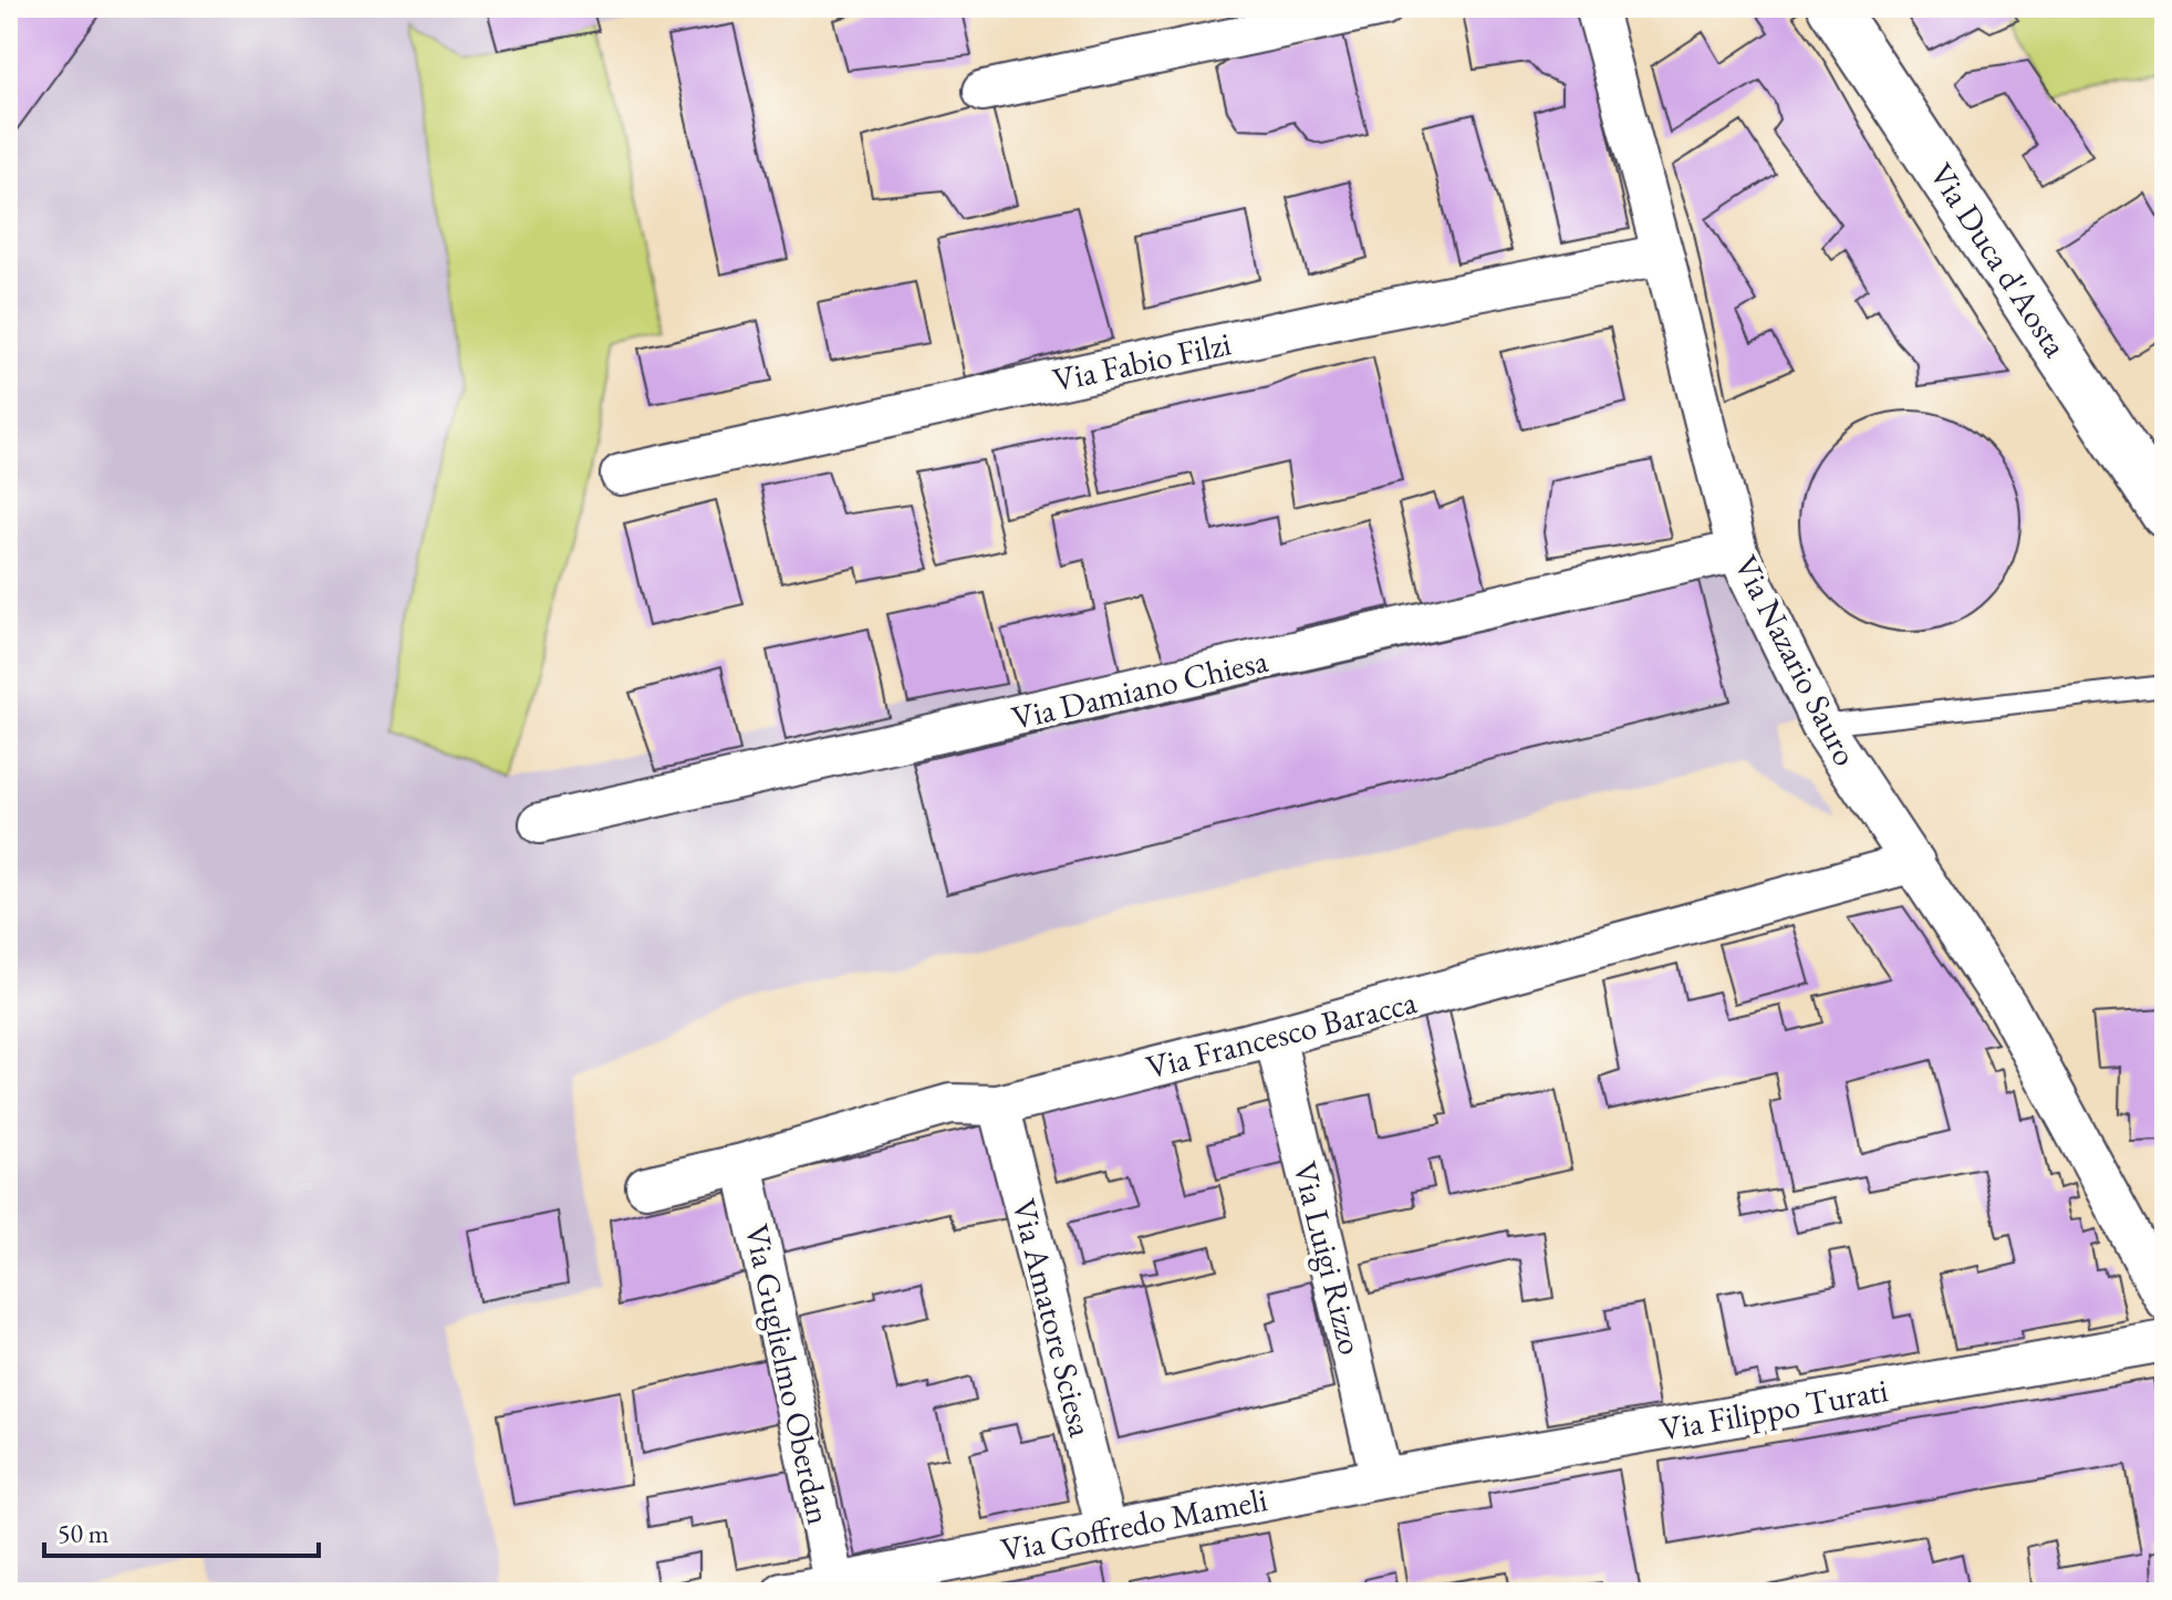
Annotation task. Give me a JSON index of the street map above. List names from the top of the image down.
{
  "streets": {
    "street": [
      "Via Duca d'Aosta",
      "Via Fabio Filzi",
      "Via Nazario Sauro",
      "Via Damiano Chiesa",
      "Via Francesco Baracca",
      "Via Luigi Rizzo",
      "Via Amatore Sciesa",
      "Via Guglielmo Oberdan",
      "Via Filippo Turati",
      "Via Goffredo Mameli"
    ]
  },
  "crossings": [
    ["Via Fabio Filzi", "Via Nazario Sauro"],
    ["Via Nazario Sauro", "Via Damiano Chiesa"],
    ["Via Nazario Sauro", "Via Francesco Baracca"],
    ["Via Francesco Baracca", "Via Luigi Rizzo"],
    ["Via Francesco Baracca", "Via Amatore Sciesa"],
    ["Via Francesco Baracca", "Via Guglielmo Oberdan"],
    ["Via Luigi Rizzo", "Via Filippo Turati"],
    ["Via Luigi Rizzo", "Via Goffredo Mameli"],
    ["Via Amatore Sciesa", "Via Goffredo Mameli"],
    ["Via Guglielmo Oberdan", "Via Goffredo Mameli"],
    ["Via Filippo Turati", "Via Goffredo Mameli"]
  ],
  "scale_bar": "50 m"
}
